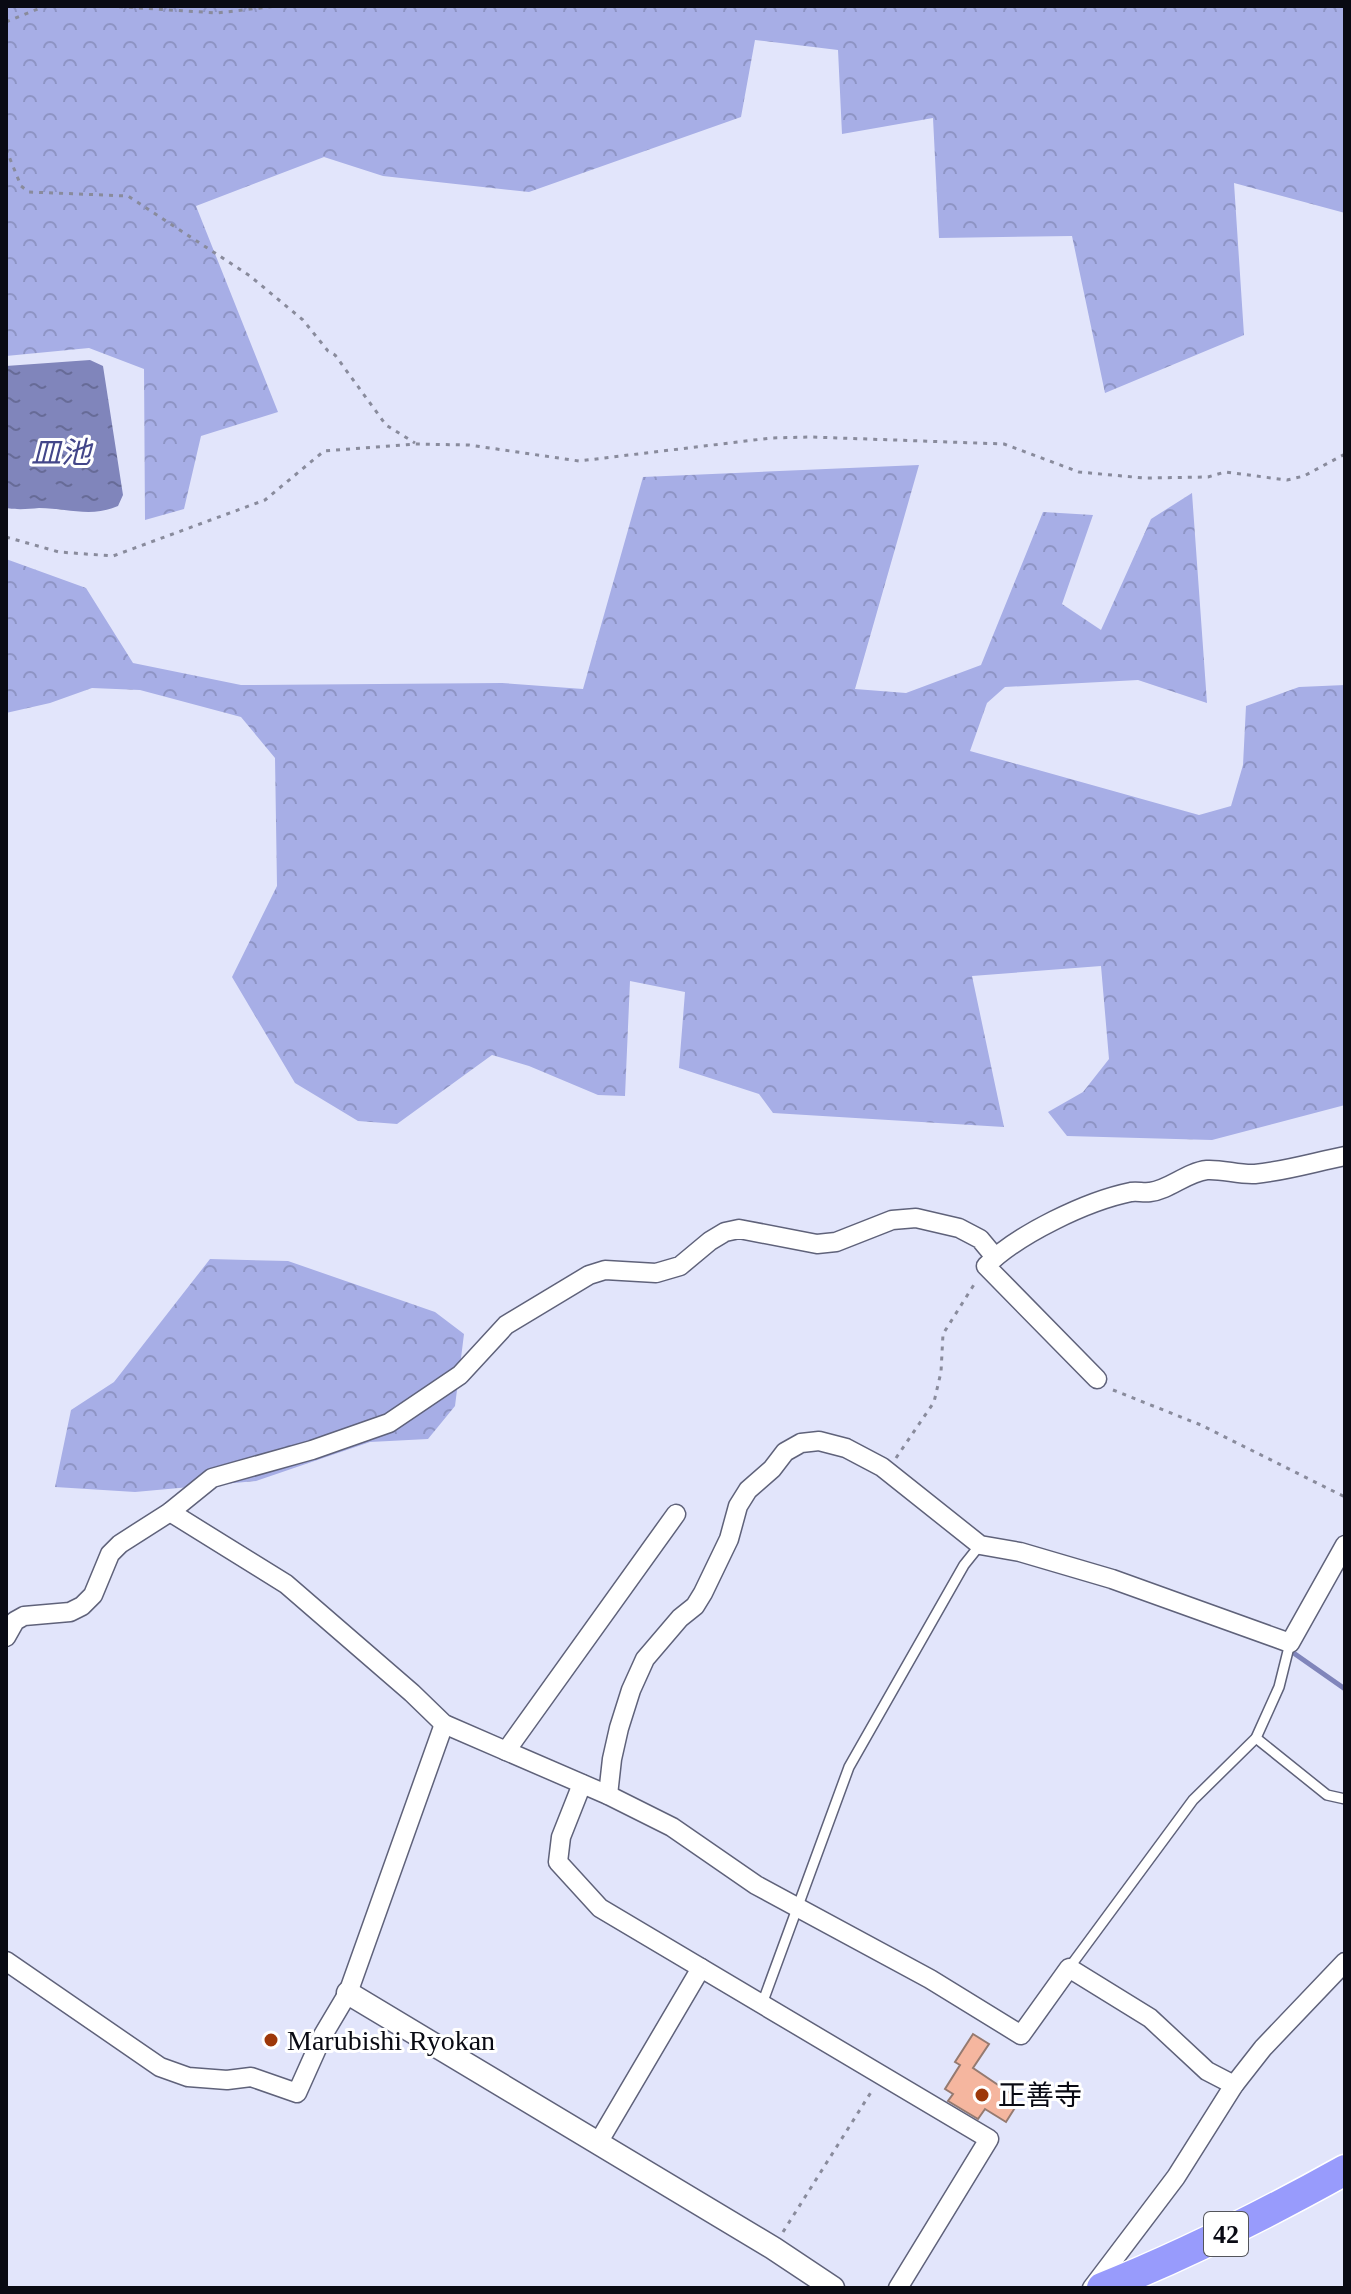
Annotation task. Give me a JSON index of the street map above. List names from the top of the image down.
{
  "streets": {
    "highway": ["42"]
  },
  "water": ["皿池"],
  "places": ["Marubishi Ryokan", "正善寺"]
}
